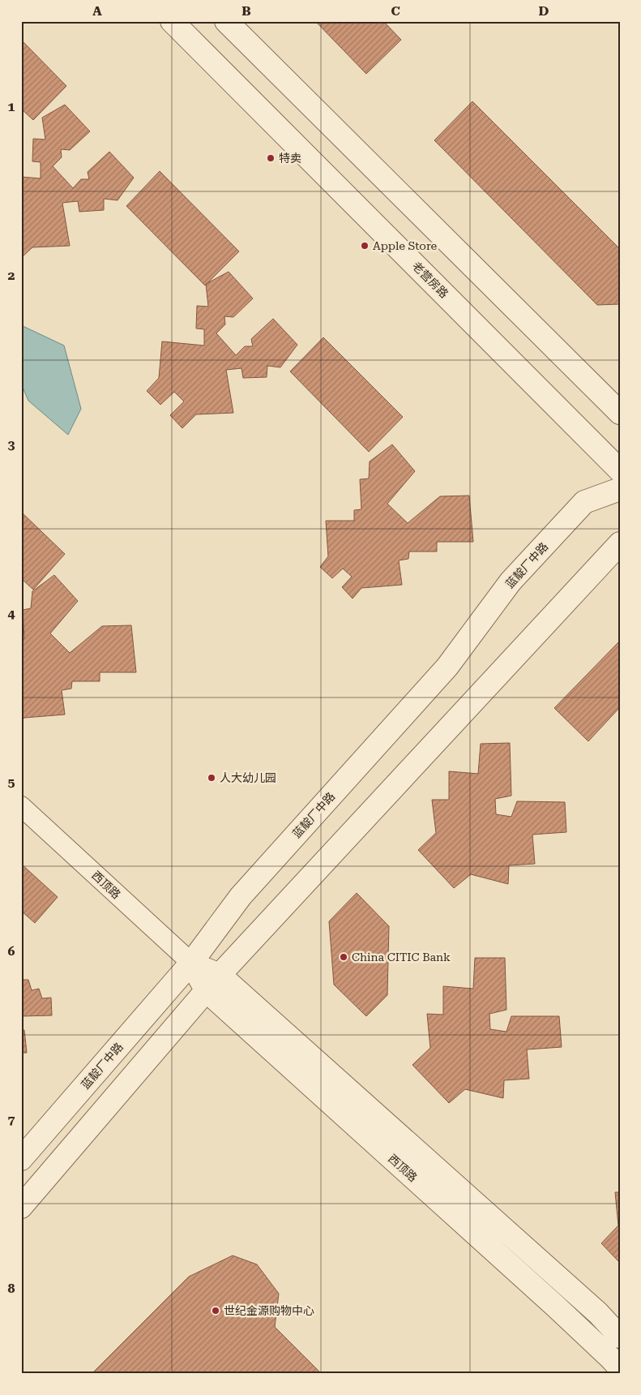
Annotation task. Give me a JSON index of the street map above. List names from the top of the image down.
{
  "streets": {
    "street": ["老营房路", "蓝靛厂中路", "西顶路"]
  },
  "crossings": [
    ["蓝靛厂中路", "西顶路"]
  ],
  "places": [
    "特卖",
    "Apple Store",
    "人大幼儿园",
    "China CITIC Bank",
    "世纪金源购物中心"
  ],
  "grid": {
    "columns": [
      "A",
      "B",
      "C",
      "D"
    ],
    "rows": [
      "1",
      "2",
      "3",
      "4",
      "5",
      "6",
      "7",
      "8"
    ]
  }
}
